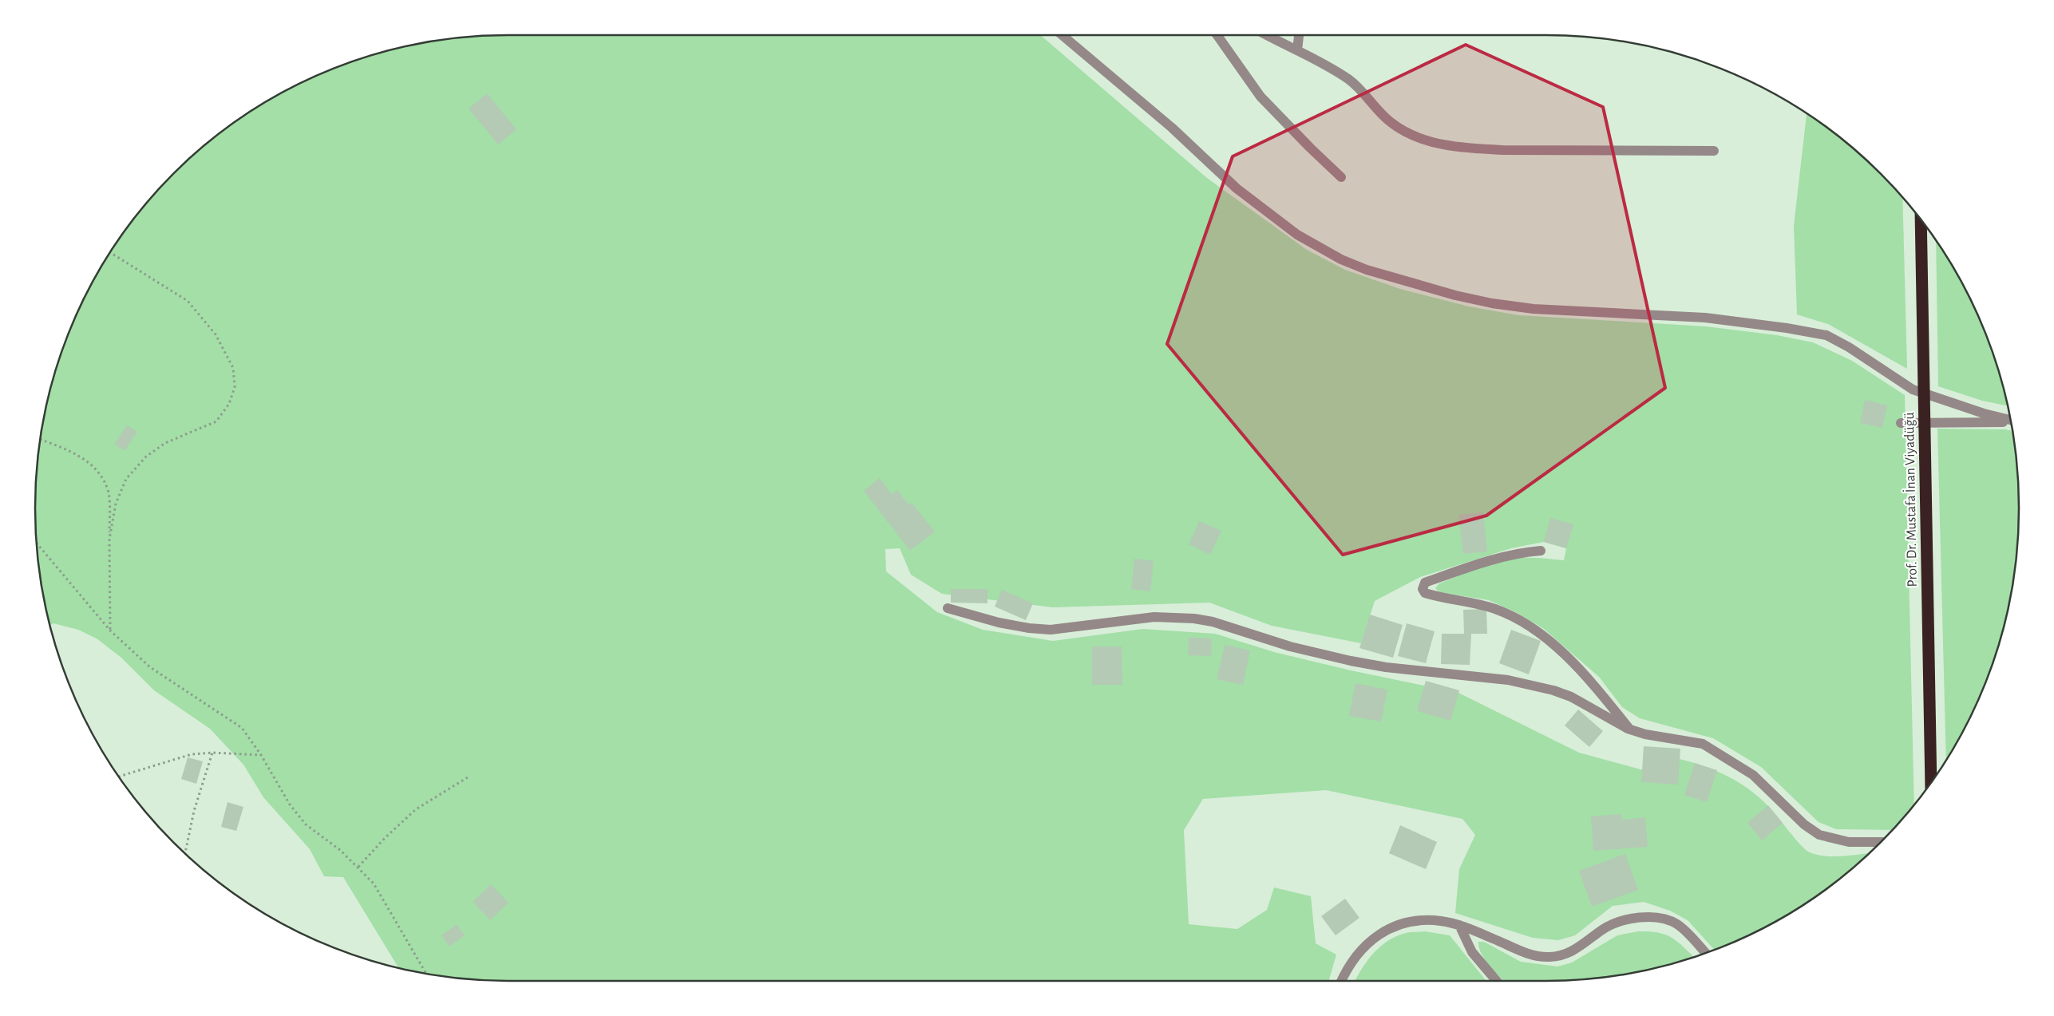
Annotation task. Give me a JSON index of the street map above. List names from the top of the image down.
{
  "streets": {
    "highway": ["Prof. Dr. Mustafa İnan Viyadüğü"]
  }
}
